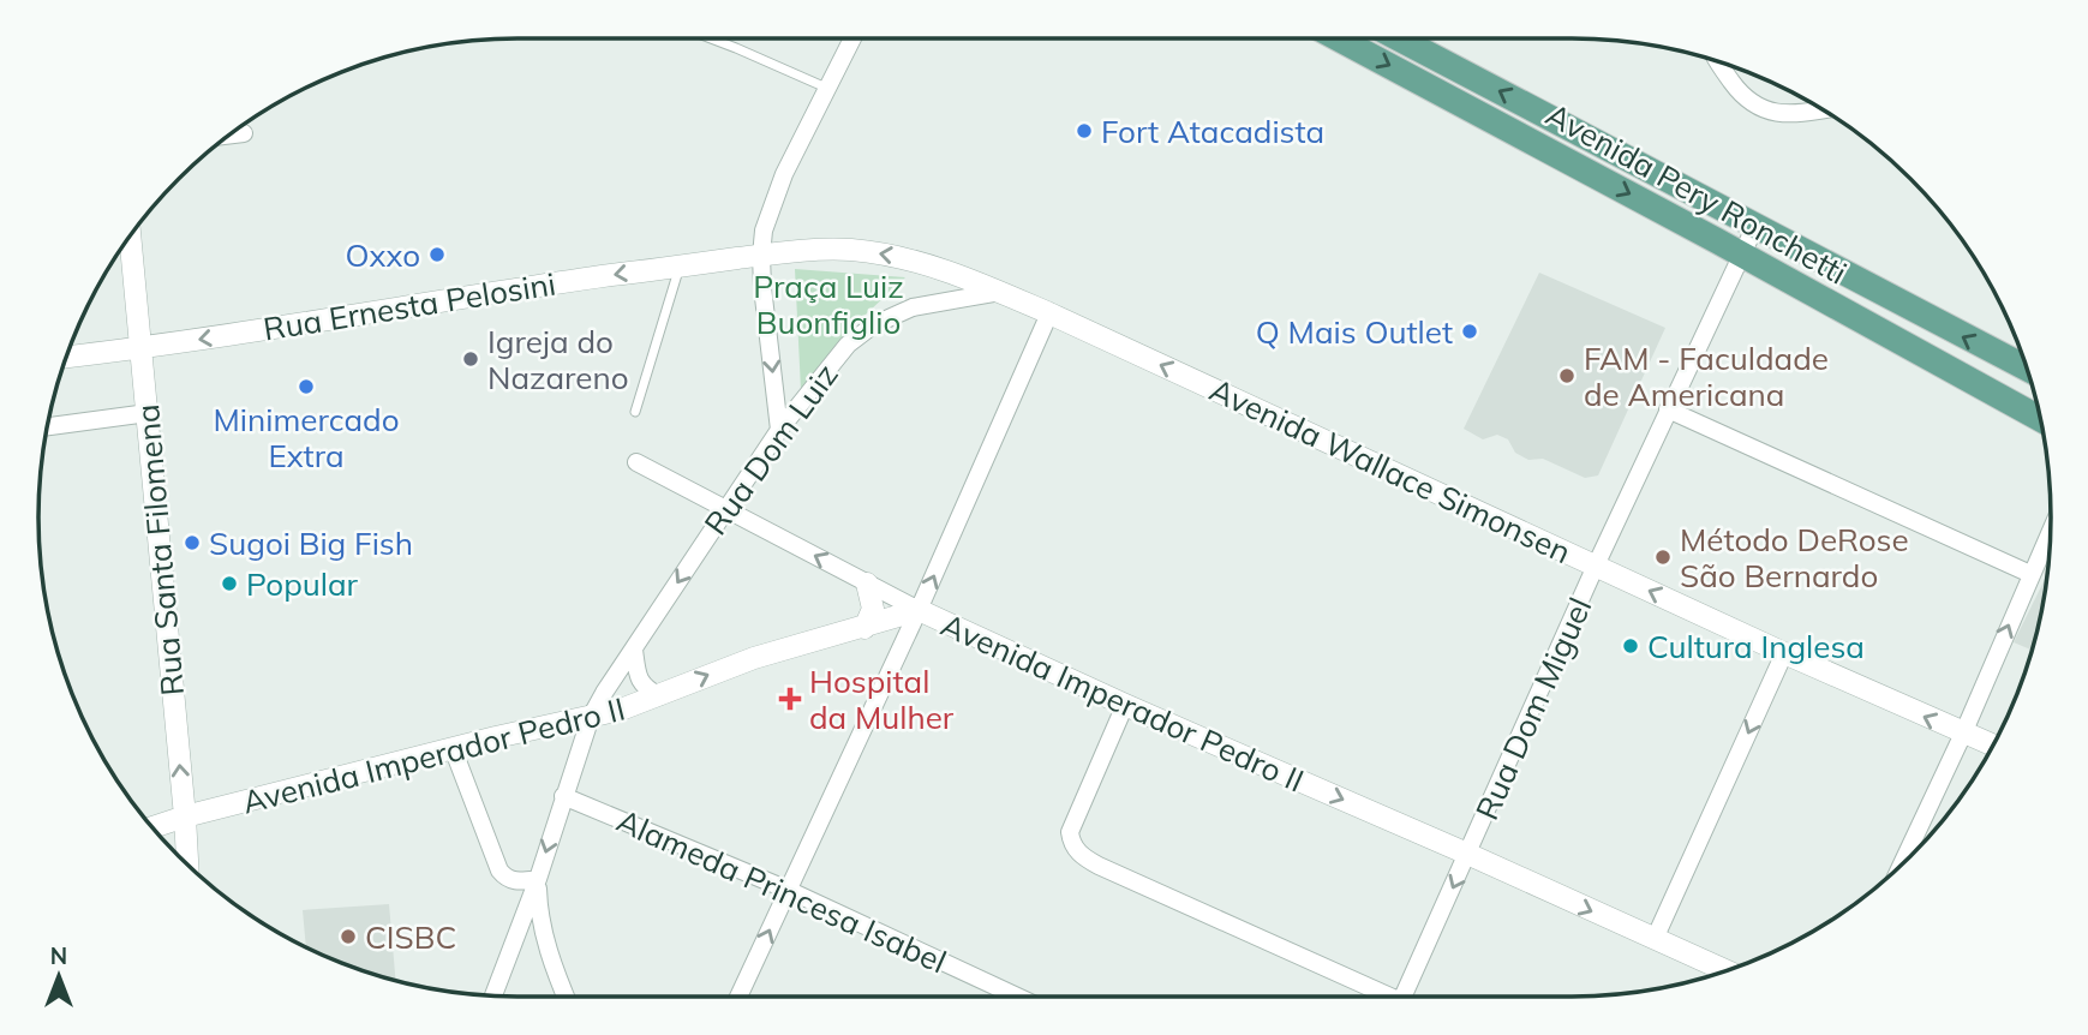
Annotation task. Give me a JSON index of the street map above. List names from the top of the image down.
{
  "streets": {
    "main road": ["Avenida Pery Ronchetti"],
    "street": [
      "Rua Ernesta Pelosini",
      "Rua Dom Luiz",
      "Avenida Wallace Simonsen",
      "Rua Santa Filomena",
      "Avenida Imperador Pedro II",
      "Rua Dom Miguel",
      "Alameda Princesa Isabel"
    ]
  },
  "crossings": [
    ["Avenida Pery Ronchetti", "Rua Dom Miguel"],
    ["Rua Ernesta Pelosini", "Avenida Wallace Simonsen"],
    ["Rua Ernesta Pelosini", "Rua Santa Filomena"],
    ["Rua Dom Luiz", "Avenida Wallace Simonsen"],
    ["Rua Dom Luiz", "Avenida Imperador Pedro II"],
    ["Rua Dom Luiz", "Alameda Princesa Isabel"],
    ["Avenida Wallace Simonsen", "Rua Dom Miguel"],
    ["Rua Santa Filomena", "Avenida Imperador Pedro II"],
    ["Avenida Imperador Pedro II", "Rua Dom Miguel"]
  ],
  "one_way": ["Rua Ernesta Pelosini", "Rua Santa Filomena", "Avenida Imperador Pedro II"],
  "parks": ["Praça Luiz Buonfiglio"],
  "places": {
    "other": [
      "Fort Atacadista",
      "Oxxo",
      "Q Mais Outlet",
      "Igreja do Nazareno",
      "FAM - Faculdade de Americana",
      "Minimercado Extra",
      "Sugoi Big Fish",
      "Método DeRose São Bernardo",
      "Popular",
      "Cultura Inglesa",
      "CISBC"
    ],
    "health": ["Hospital da Mulher"]
  },
  "north": "top"
}
